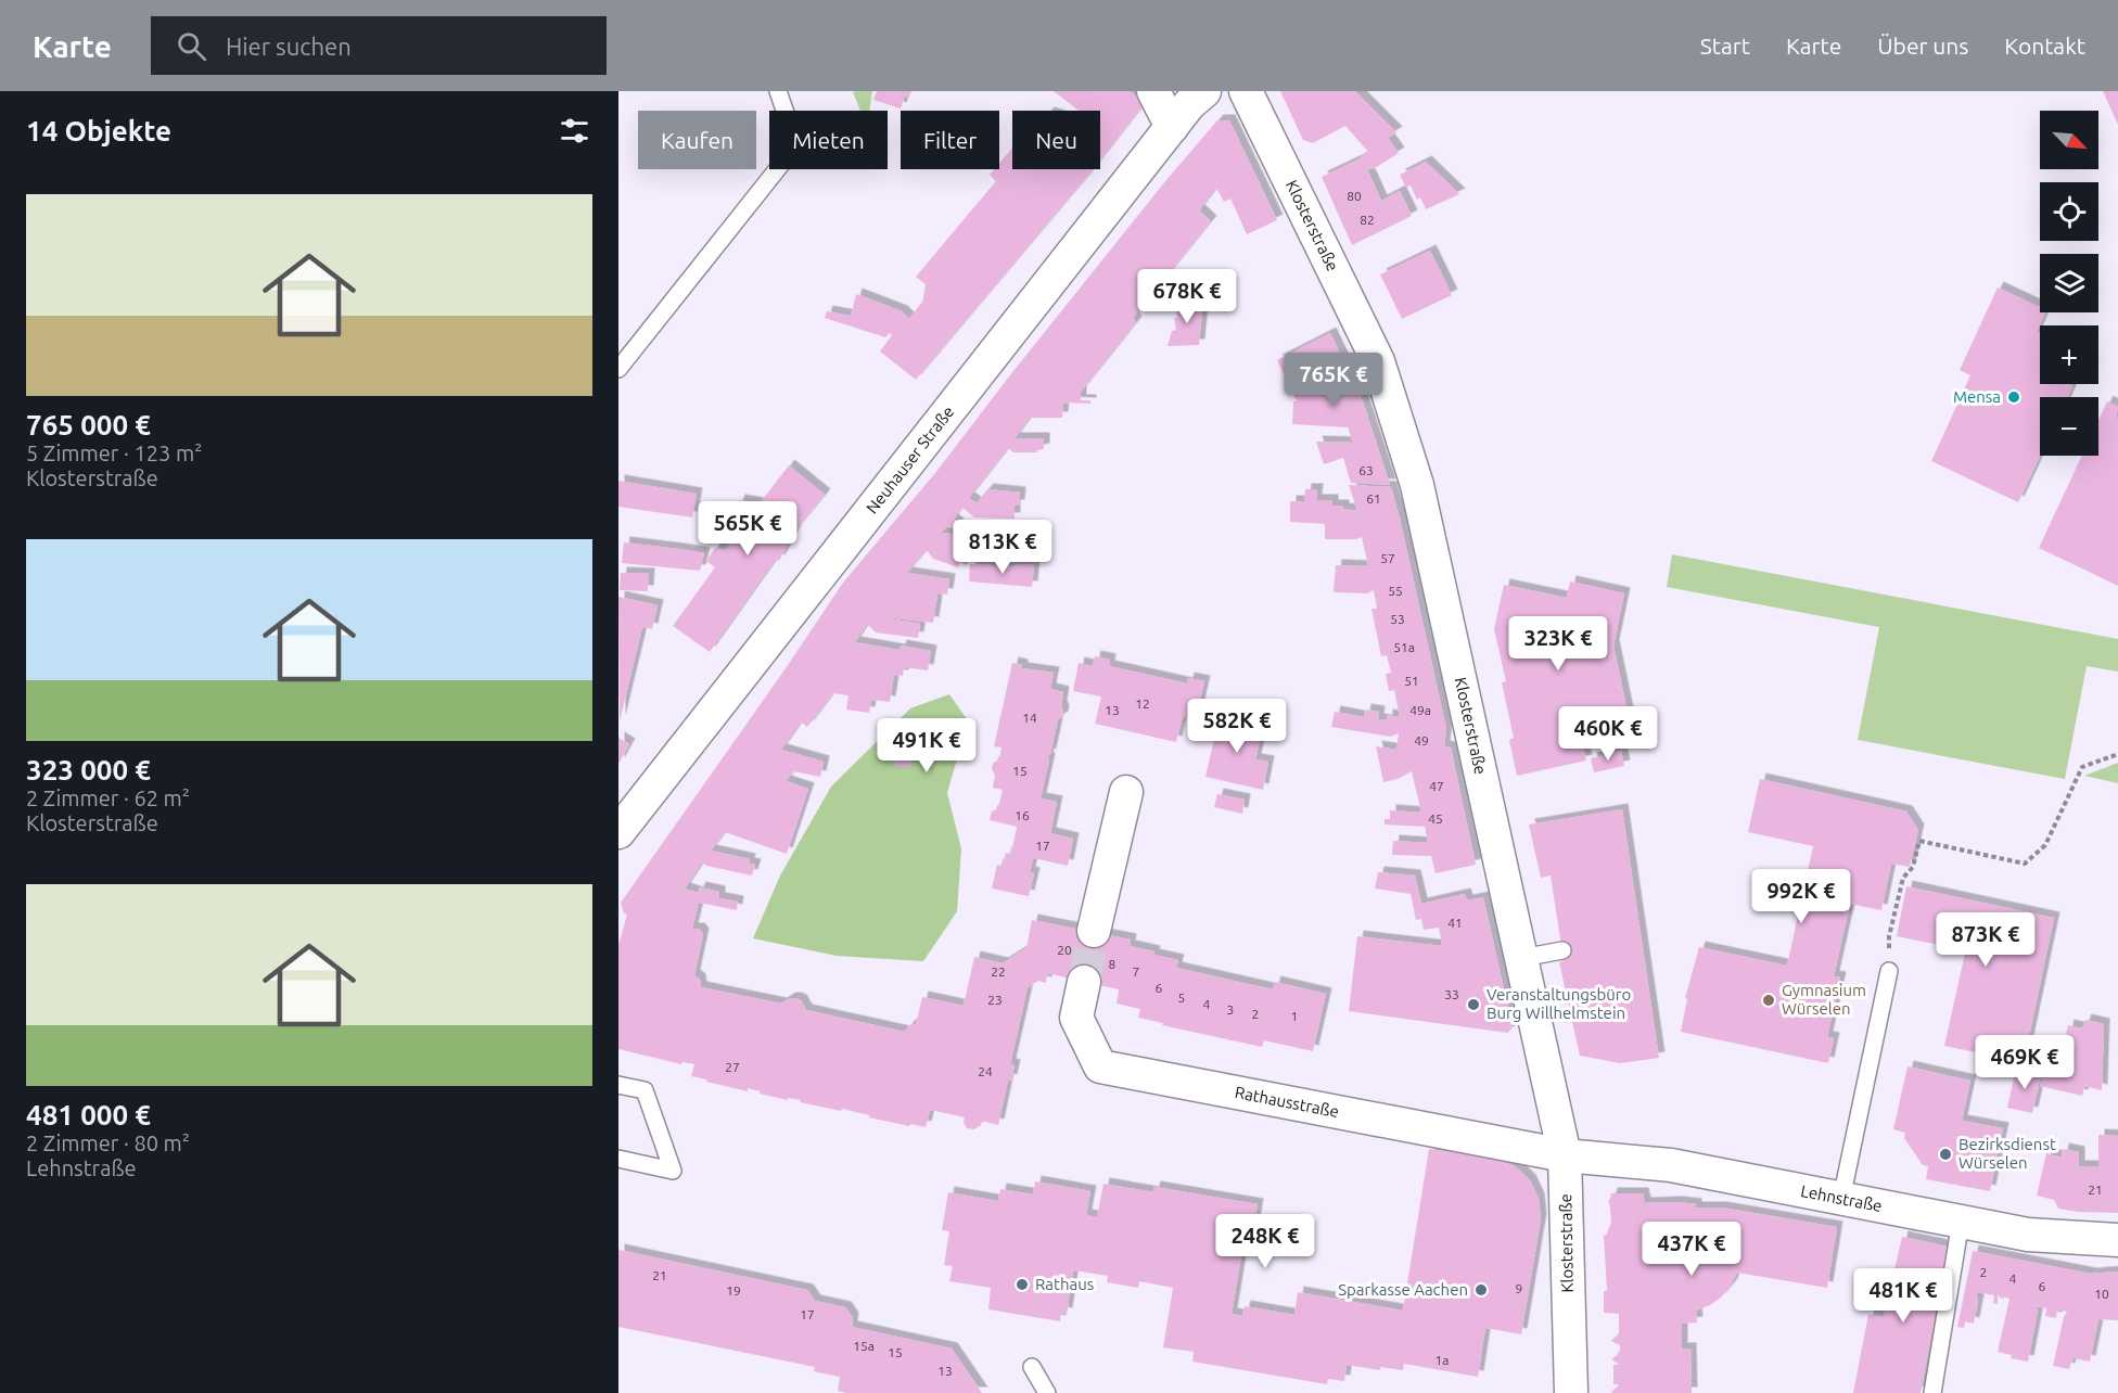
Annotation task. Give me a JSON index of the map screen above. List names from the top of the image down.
{
  "streets": {
    "street": [
      "Klosterstraße",
      "Neuhauser Straße",
      "Rathausstraße",
      "Lehnstraße"
    ]
  },
  "crossings": [
    ["Klosterstraße", "Rathausstraße"],
    ["Klosterstraße", "Lehnstraße"],
    ["Rathausstraße", "Lehnstraße"]
  ],
  "places": [
    "Mensa",
    "Gymnasium Würselen",
    "Veranstaltungsbüro Burg Willhelmstein",
    "Bezirksdienst Würselen",
    "Rathaus",
    "Sparkasse Aachen"
  ],
  "house_numbers": [
    "80",
    "82",
    "63",
    "61",
    "57",
    "55",
    "53",
    "51a",
    "51",
    "12",
    "13",
    "49a",
    "14",
    "49",
    "15",
    "47",
    "16",
    "45",
    "17",
    "41",
    "20",
    "8",
    "22",
    "7",
    "6",
    "33",
    "5",
    "23",
    "4",
    "3",
    "2",
    "1",
    "27",
    "24",
    "21",
    "2",
    "21",
    "4",
    "6",
    "9",
    "19",
    "10",
    "17",
    "15a",
    "15",
    "1a",
    "13"
  ],
  "north": "bottom right",
  "page": {
    "header": "Karte",
    "search": "Hier suchen",
    "nav": [
      "Start",
      "Karte",
      "Über uns",
      "Kontakt"
    ],
    "heading": "14 Objekte",
    "map_buttons": ["+", "−"],
    "chip": [
      "Kaufen",
      "Mieten",
      "Filter",
      "Neu"
    ],
    "list": [
      {
        "name": "765 000 €",
        "note": "5 Zimmer · 123 m² · Klosterstraße"
      },
      {
        "name": "323 000 €",
        "note": "2 Zimmer · 62 m² · Klosterstraße"
      },
      {
        "name": "481 000 €",
        "note": "2 Zimmer · 80 m² · Lehnstraße"
      }
    ],
    "price": [
      "678K €",
      "765K €",
      "565K €",
      "813K €",
      "323K €",
      "582K €",
      "460K €",
      "491K €",
      "992K €",
      "873K €",
      "469K €",
      "248K €",
      "437K €",
      "481K €"
    ]
  }
}
